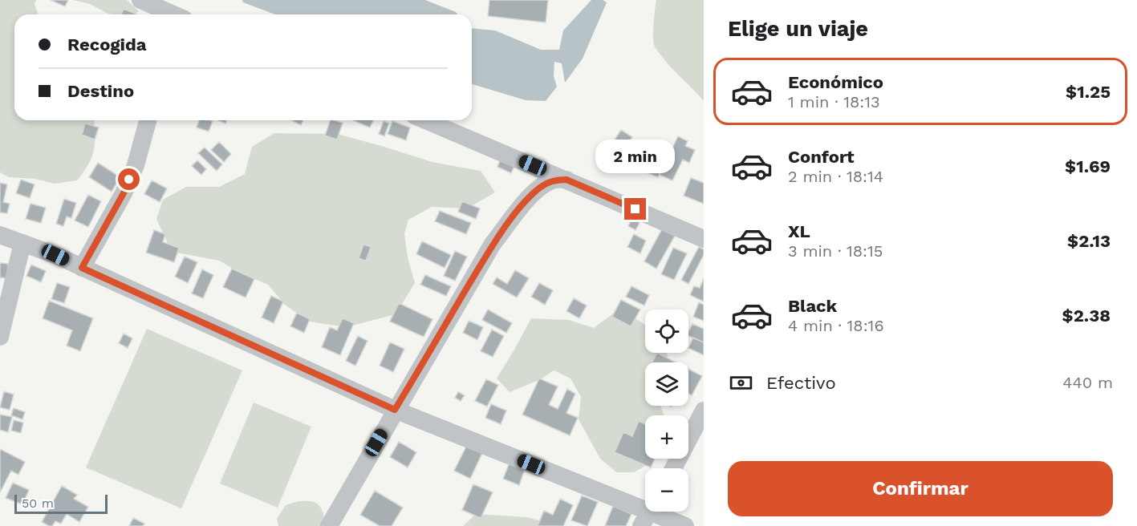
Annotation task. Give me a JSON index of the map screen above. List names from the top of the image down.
{
  "scale_bar": "50 m",
  "page": {
    "heading": "Elige un viaje",
    "banner": ["Recogida", "Destino"],
    "list": [
      {
        "name": "Económico",
        "note": "1 min · 18:13",
        "value": "$1.25"
      },
      {
        "name": "Confort",
        "note": "2 min · 18:14",
        "value": "$1.69"
      },
      {
        "name": "XL",
        "note": "3 min · 18:15",
        "value": "$2.13"
      },
      {
        "name": "Black",
        "note": "4 min · 18:16",
        "value": "$2.38"
      }
    ],
    "bubble": "2 min",
    "map_buttons": ["+", "−"],
    "pay": ["Efectivo", "440 m"],
    "buttons": "Confirmar",
    "scale": "50 m"
  }
}
